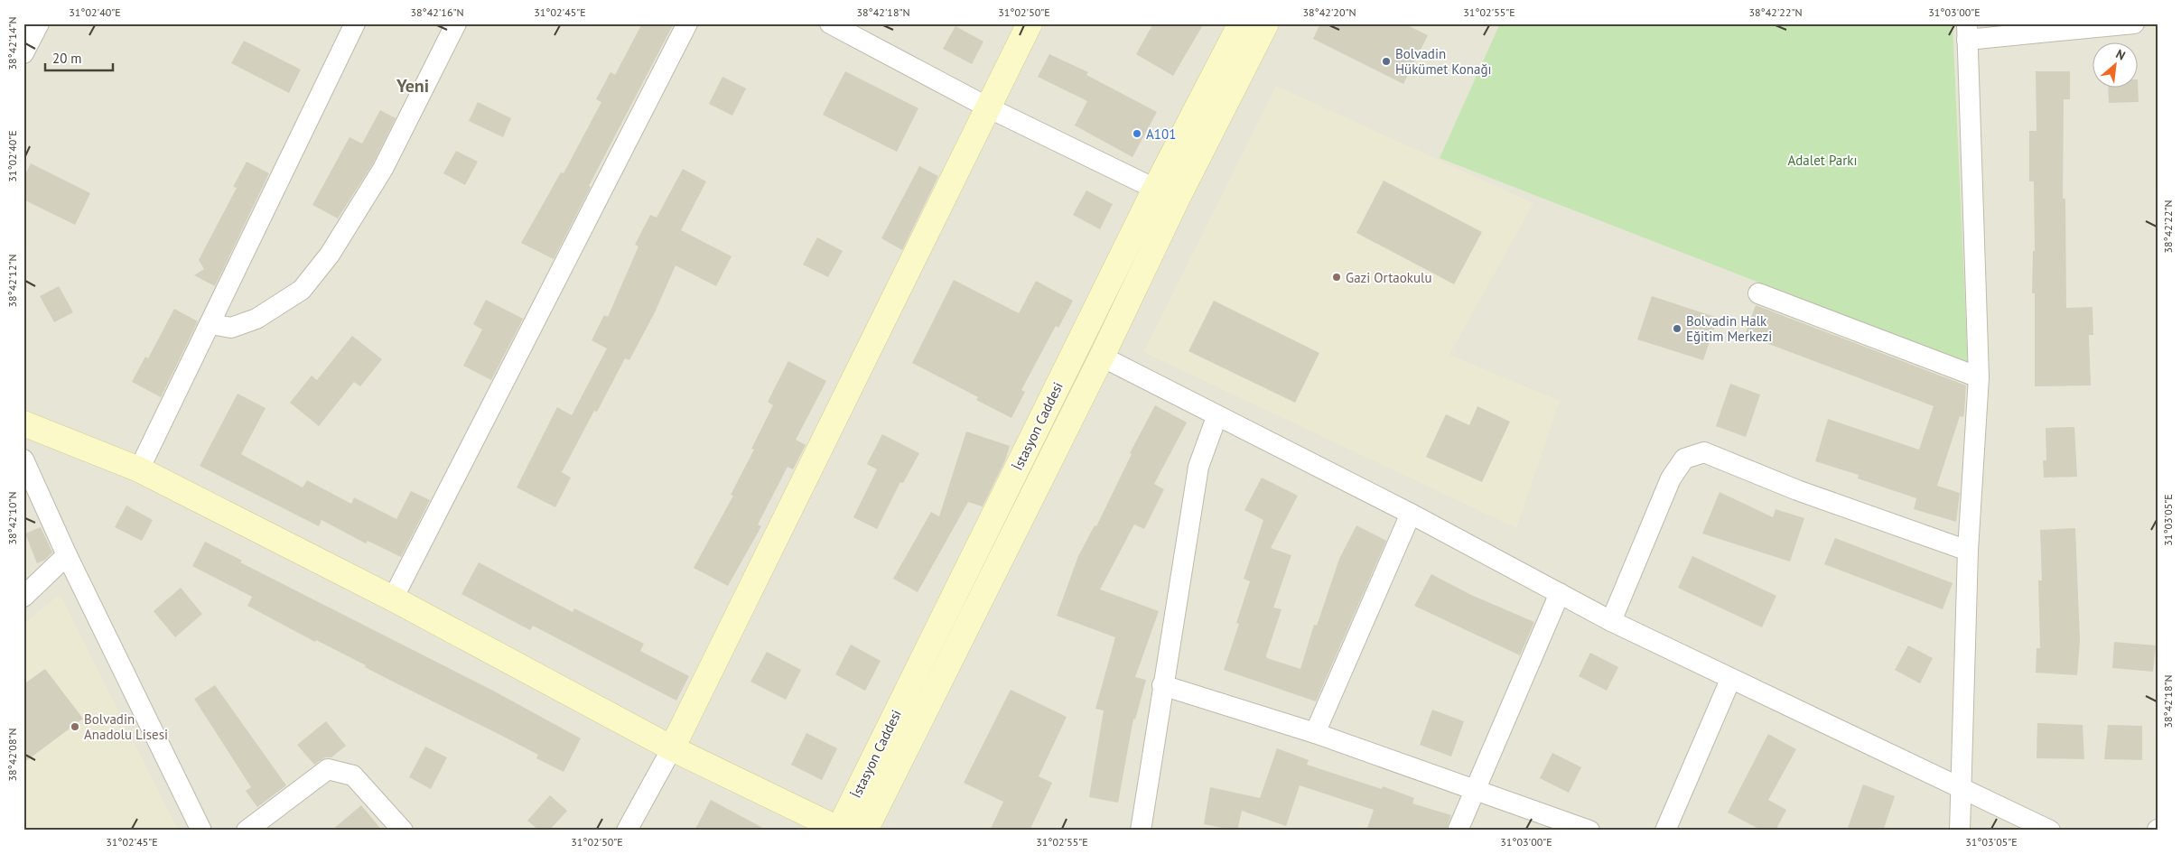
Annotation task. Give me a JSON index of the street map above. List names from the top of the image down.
{
  "streets": {
    "main road": ["İstasyon Caddesi"]
  },
  "districts": ["Yeni"],
  "parks": ["Adalet Parkı"],
  "places": [
    "Bolvadin Hükümet Konağı",
    "A101",
    "Gazi Ortaokulu",
    "Bolvadin Halk Eğitim Merkezi",
    "Bolvadin Anadolu Lisesi"
  ],
  "scale_bar": "20 m",
  "north": "top right",
  "coordinates": [
    "31°02'40\"E",
    "38°42'16\"N",
    "31°02'45\"E",
    "38°42'18\"N",
    "31°02'50\"E",
    "38°42'20\"N",
    "31°02'55\"E",
    "38°42'22\"N",
    "31°03'00\"E",
    "38°42'14\"N",
    "38°42'12\"N",
    "38°42'10\"N",
    "31°03'05\"E",
    "38°42'08\"N"
  ]
}
